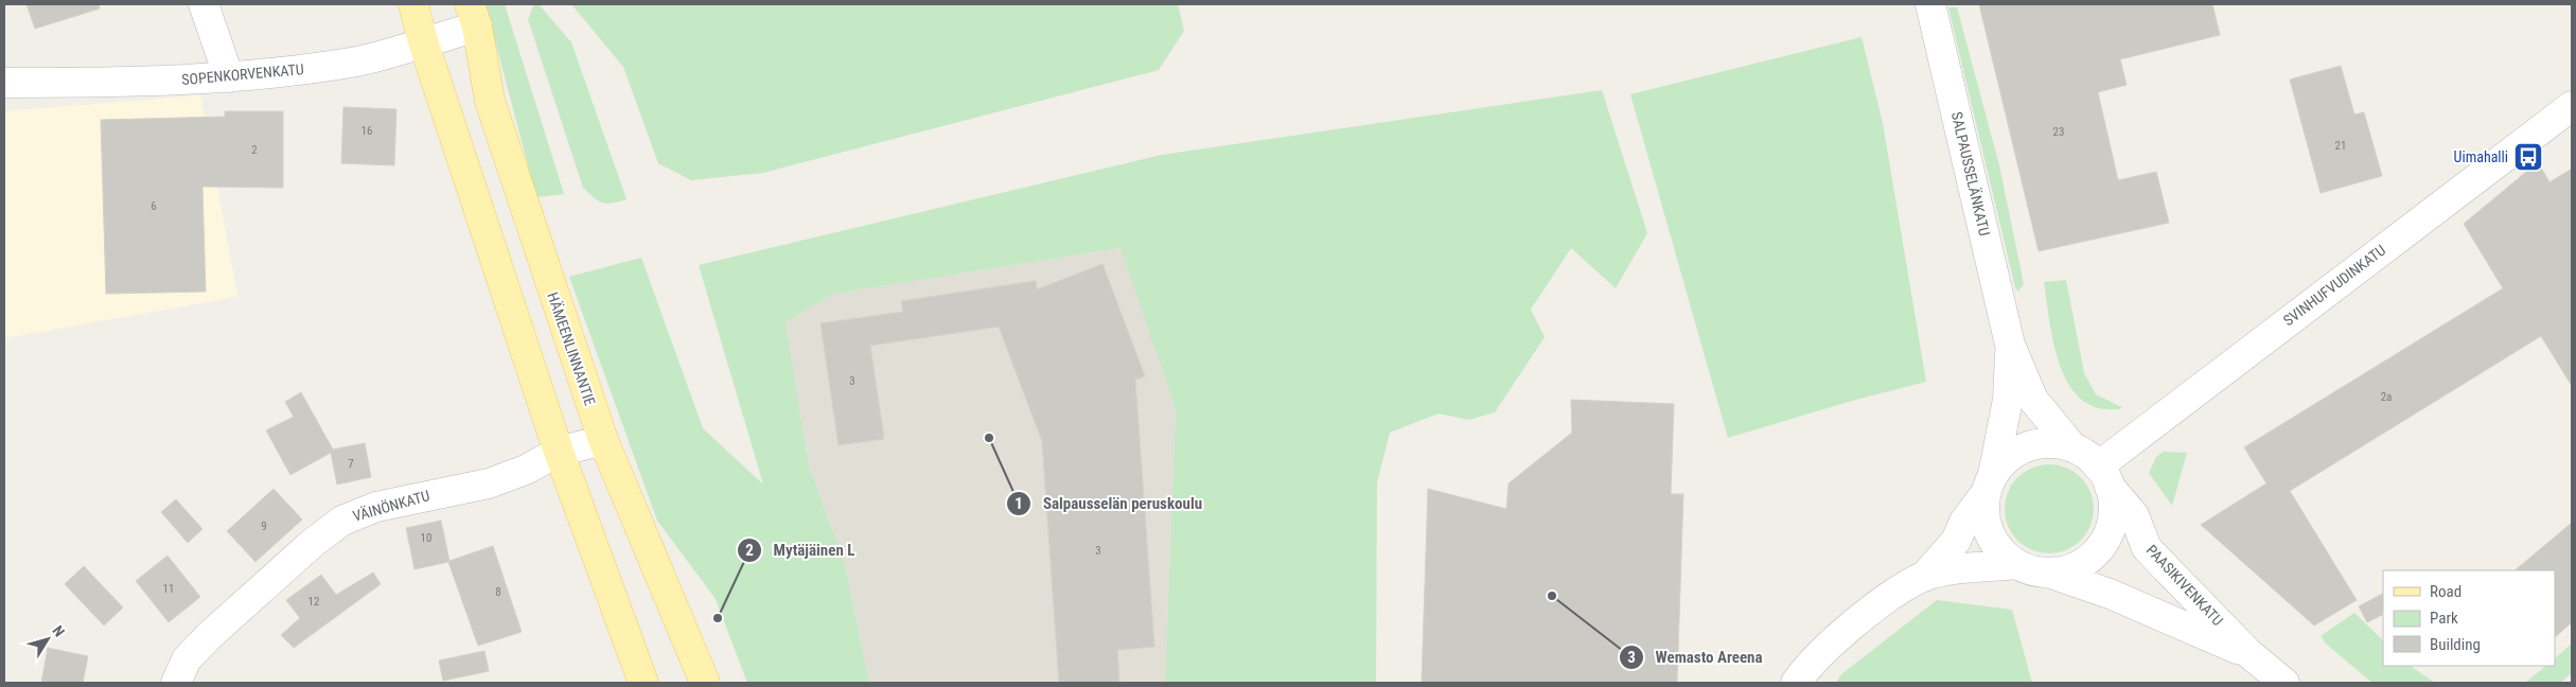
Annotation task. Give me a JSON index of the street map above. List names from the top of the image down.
{
  "streets": {
    "main road": ["HÄMEENLINNANTIE"],
    "street": [
      "SOPENKORVENKATU",
      "SALPAUSSELÄNKATU",
      "SVINHUFVUDINKATU",
      "VÄINÖNKATU",
      "PAASIKIVENKATU"
    ]
  },
  "crossings": [
    ["SOPENKORVENKATU", "HÄMEENLINNANTIE"],
    ["SALPAUSSELÄNKATU", "SVINHUFVUDINKATU"],
    ["SALPAUSSELÄNKATU", "PAASIKIVENKATU"],
    ["SVINHUFVUDINKATU", "PAASIKIVENKATU"],
    ["HÄMEENLINNANTIE", "VÄINÖNKATU"]
  ],
  "places": {
    "bus stop": ["Uimahalli"],
    "other": ["Salpausselän peruskoulu", "Wemasto Areena", "Mytäjäinen L"]
  },
  "house_numbers": [
    "16",
    "23",
    "21",
    "2",
    "6",
    "3",
    "2a",
    "7",
    "9",
    "10",
    "3",
    "11",
    "8",
    "12"
  ],
  "legend": ["Road", "Park", "Building"],
  "north": "top right"
}
